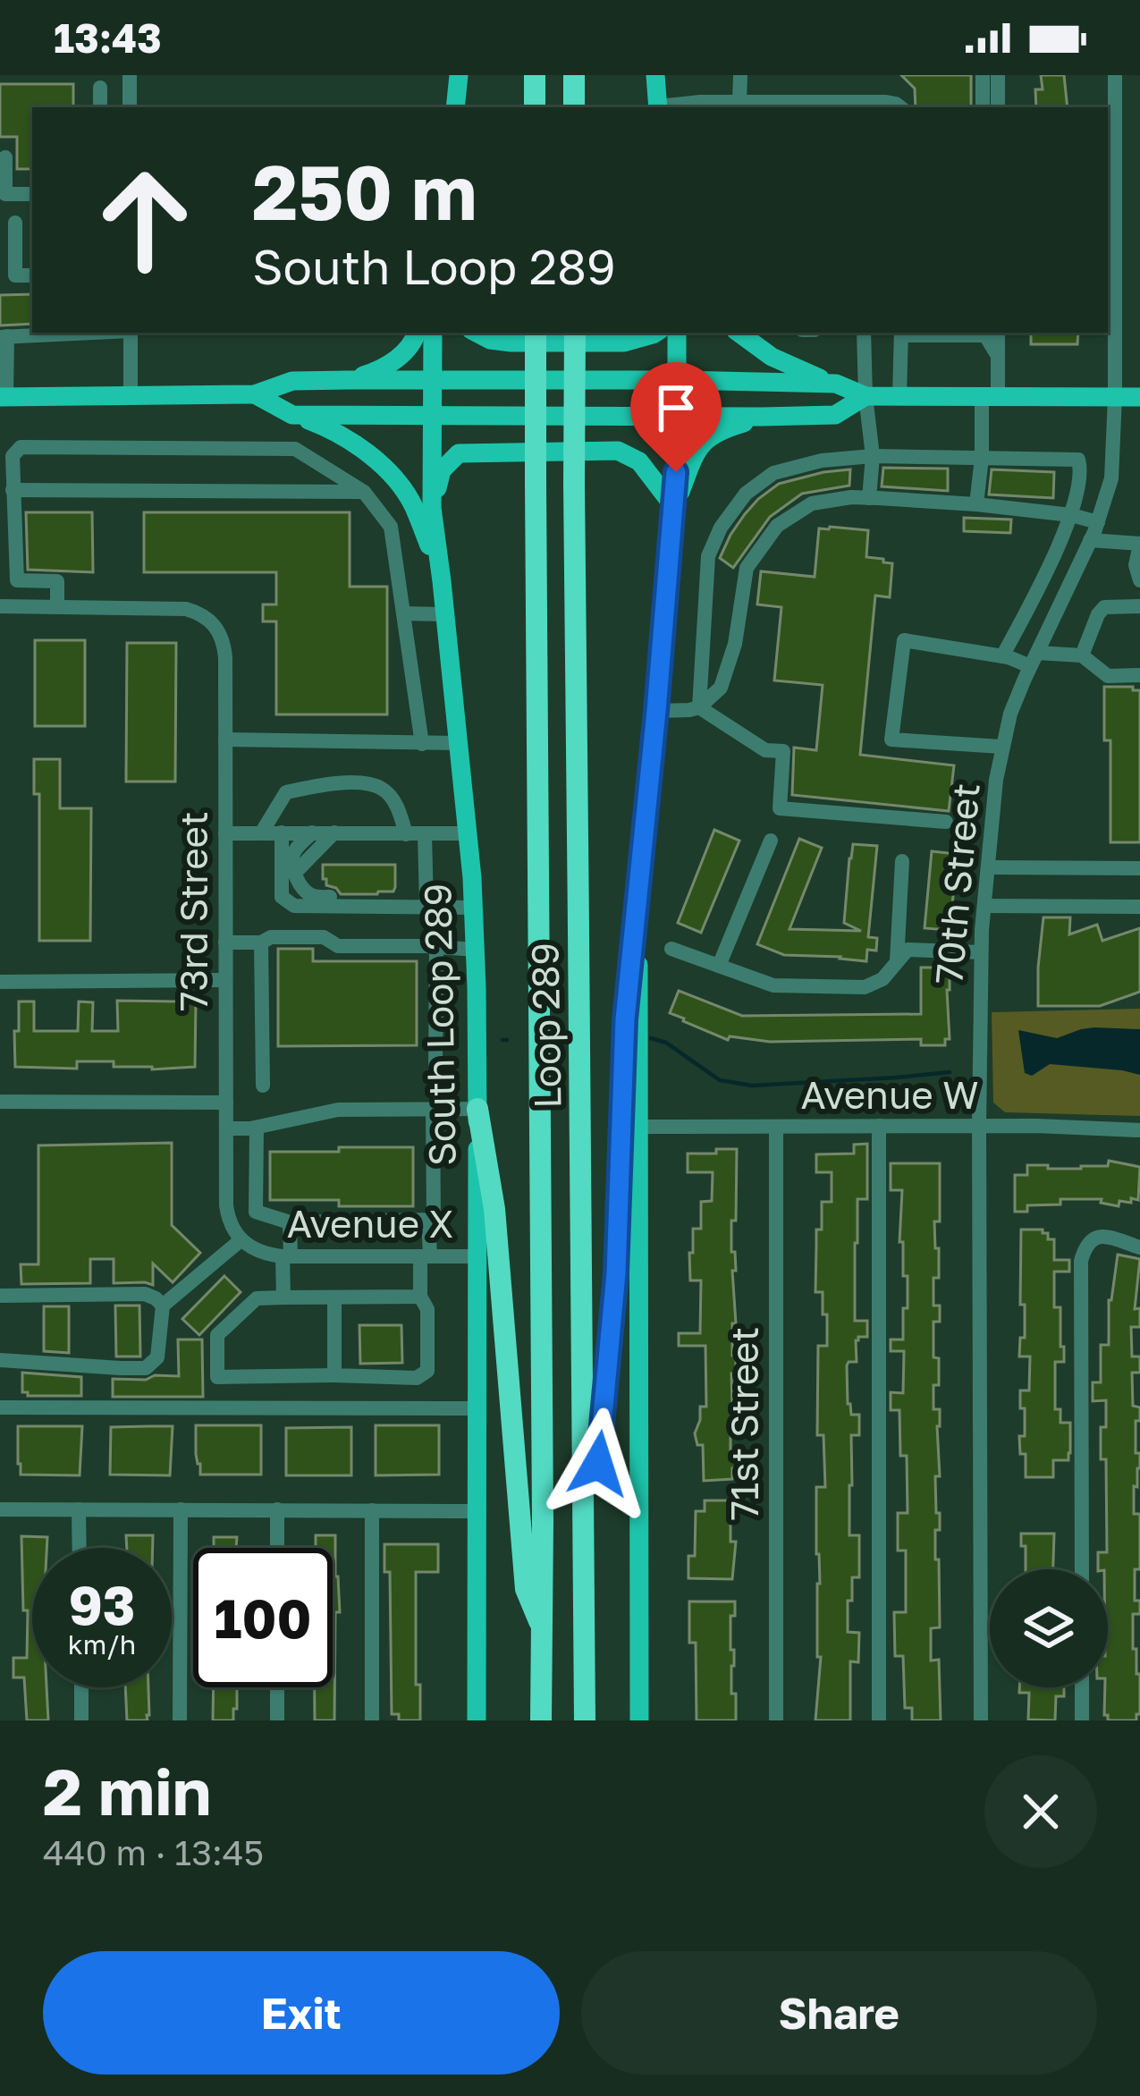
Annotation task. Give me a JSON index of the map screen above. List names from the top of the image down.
{
  "streets": {
    "highway": ["Loop 289"],
    "main road": ["South Loop 289"],
    "street": [
      "70th Street",
      "73rd Street",
      "Avenue W",
      "Avenue X",
      "71st Street"
    ]
  },
  "crossings": [
    ["70th Street", "Avenue W"],
    ["73rd Street", "Avenue X"],
    ["South Loop 289", "Avenue X"],
    ["Avenue W", "71st Street"]
  ],
  "page": {
    "status": "13:43",
    "turn": ["250 m", "South Loop 289"],
    "speed": "93 km/h",
    "limit": "100",
    "heading": ["2 min", "440 m · 13:45"],
    "buttons": ["Exit", "Share"]
  }
}
